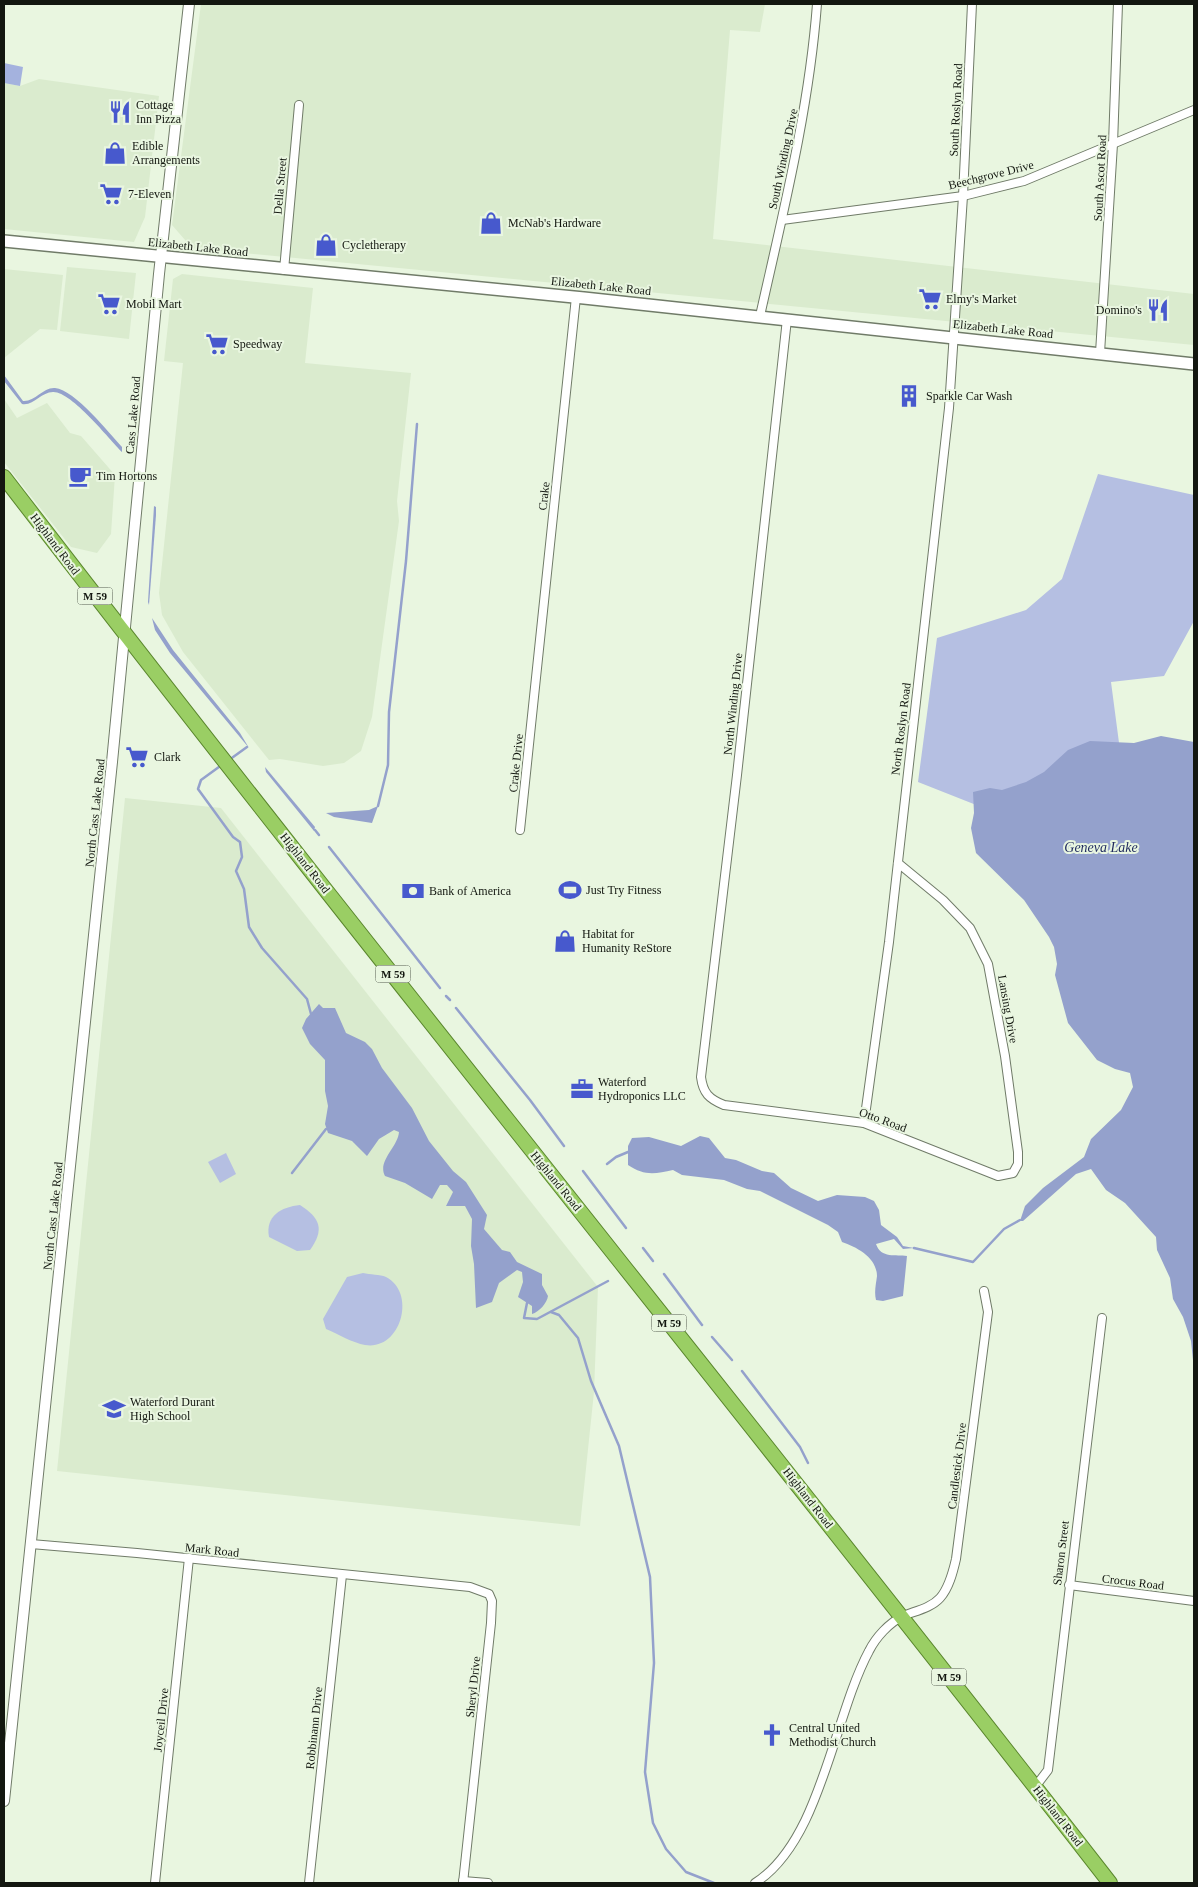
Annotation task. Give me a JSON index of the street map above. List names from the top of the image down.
{
  "streets": {
    "highway": ["Highland Road", "M 59"],
    "main road": ["Elizabeth Lake Road"],
    "street": [
      "South Roslyn Road",
      "South Winding Drive",
      "Beechgrove Drive",
      "South Ascot Road",
      "Della Street",
      "Cass Lake Road",
      "Crake",
      "North Winding Drive",
      "North Roslyn Road",
      "Crake Drive",
      "North Cass Lake Road",
      "Lansing Drive",
      "Otto Road",
      "Candlestick Drive",
      "Mark Road",
      "Sharon Street",
      "Crocus Road",
      "Sheryl Drive",
      "Joyceil Drive",
      "Robbinann Drive"
    ]
  },
  "crossings": [
    ["South Roslyn Road", "Beechgrove Drive"],
    ["South Roslyn Road", "Elizabeth Lake Road"],
    ["South Roslyn Road", "North Roslyn Road"],
    ["South Winding Drive", "Beechgrove Drive"],
    ["South Winding Drive", "Elizabeth Lake Road"],
    ["Beechgrove Drive", "South Ascot Road"],
    ["South Ascot Road", "Elizabeth Lake Road"],
    ["Della Street", "Elizabeth Lake Road"],
    ["Elizabeth Lake Road", "Cass Lake Road"],
    ["Elizabeth Lake Road", "Crake"],
    ["Elizabeth Lake Road", "North Winding Drive"],
    ["Elizabeth Lake Road", "North Roslyn Road"],
    ["Cass Lake Road", "Highland Road"],
    ["Cass Lake Road", "North Cass Lake Road"],
    ["Crake", "Crake Drive"],
    ["Highland Road", "North Cass Lake Road"],
    ["Highland Road", "Candlestick Drive"],
    ["Highland Road", "Sharon Street"],
    ["North Winding Drive", "Otto Road"],
    ["North Roslyn Road", "Lansing Drive"],
    ["North Roslyn Road", "Otto Road"],
    ["North Cass Lake Road", "Mark Road"],
    ["Lansing Drive", "Otto Road"],
    ["Mark Road", "Sheryl Drive"],
    ["Mark Road", "Joyceil Drive"],
    ["Mark Road", "Robbinann Drive"],
    ["Sharon Street", "Crocus Road"]
  ],
  "water": ["Geneva Lake"],
  "places": {
    "restaurant": ["Cottage Inn Pizza", "Domino's"],
    "shop": [
      "Edible Arrangements",
      "McNab's Hardware",
      "Cycletherapy",
      "Habitat for Humanity ReStore"
    ],
    "supermarket": [
      "7-Eleven",
      "Elmy's Market",
      "Mobil Mart",
      "Speedway",
      "Clark"
    ],
    "building": ["Sparkle Car Wash"],
    "cafe": ["Tim Hortons"],
    "sports": ["Just Try Fitness"],
    "bank": ["Bank of America"],
    "office": ["Waterford Hydroponics LLC"],
    "school or university": ["Waterford Durant High School"],
    "church": ["Central United Methodist Church"]
  }
}
